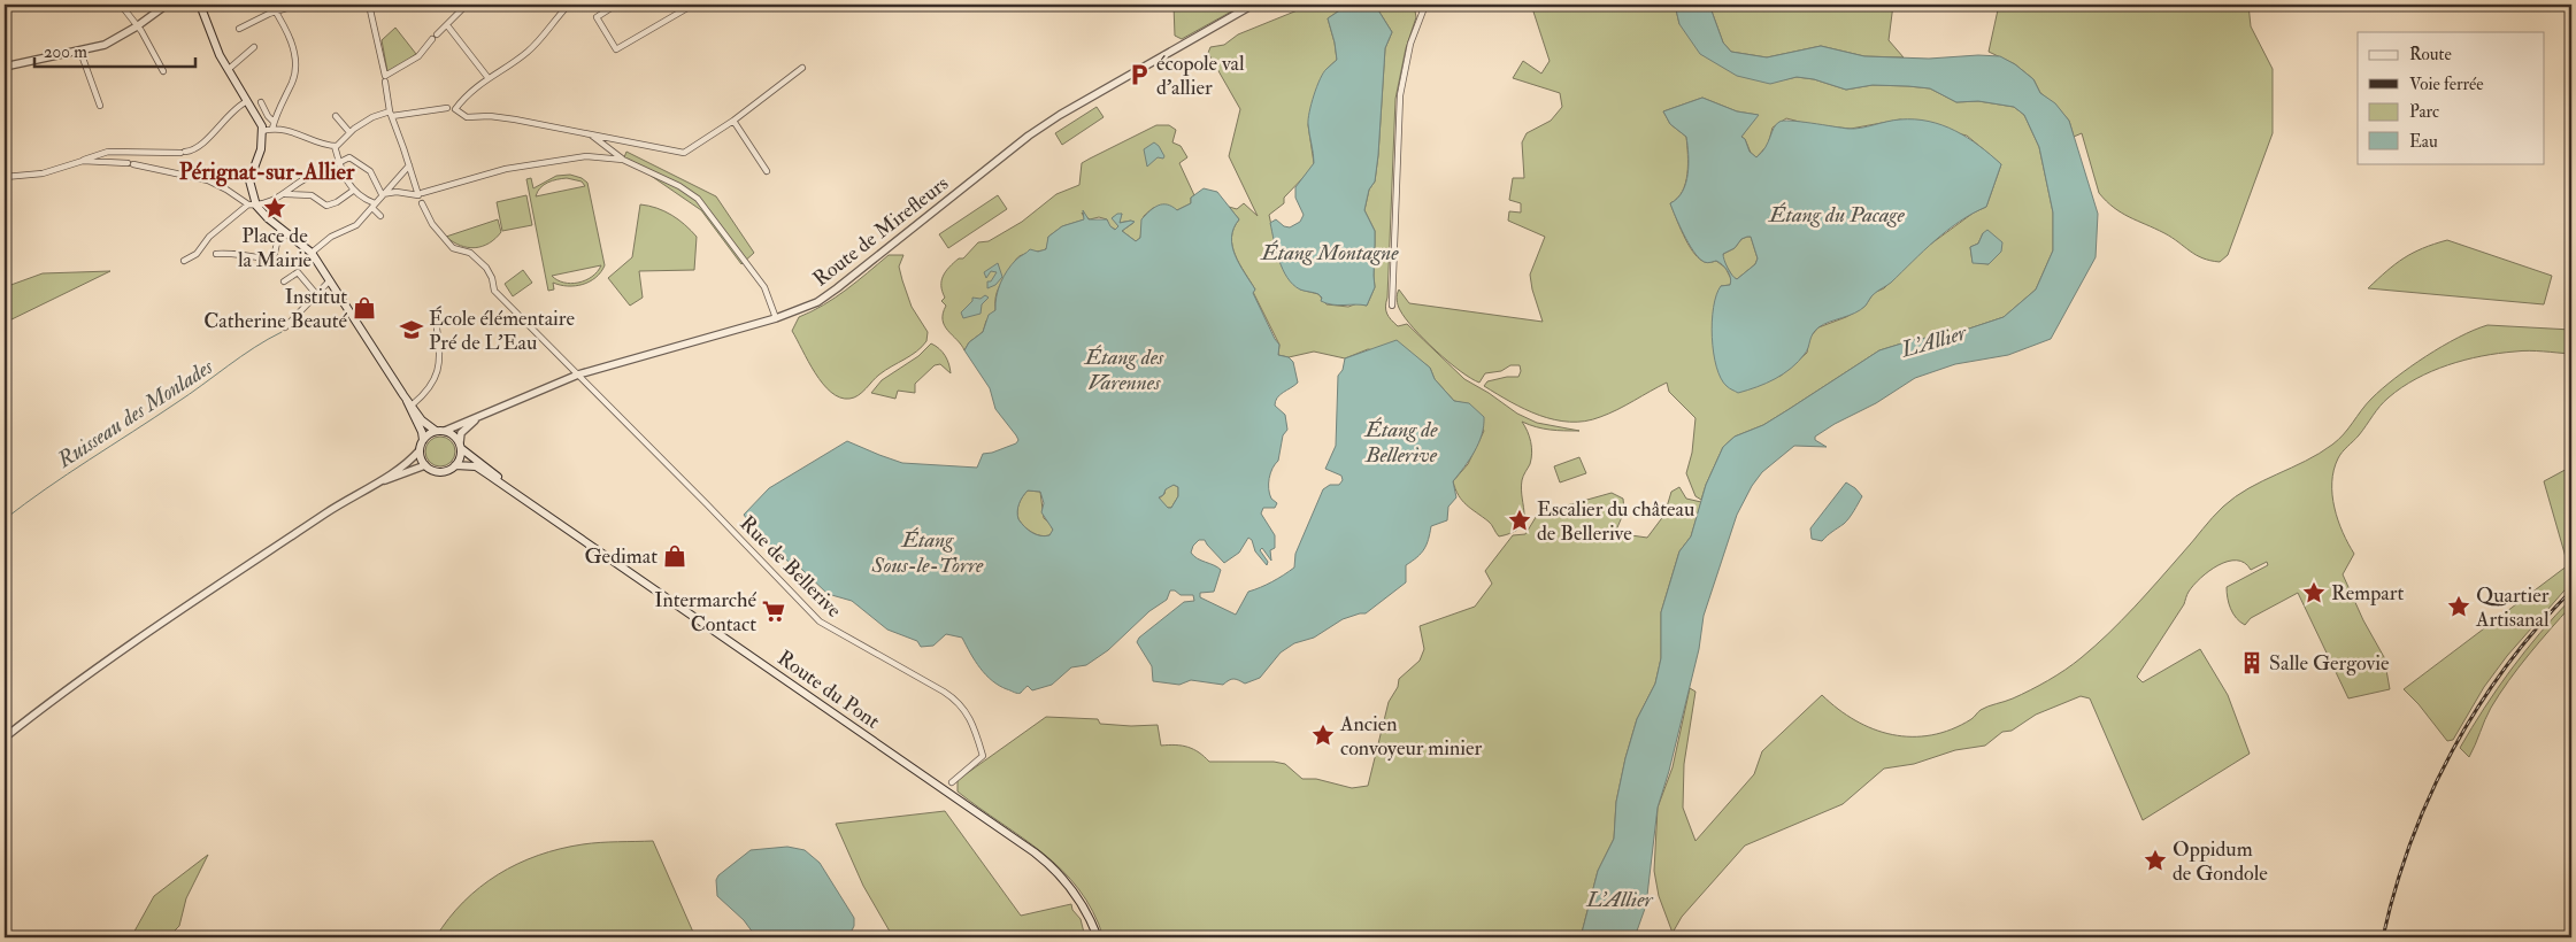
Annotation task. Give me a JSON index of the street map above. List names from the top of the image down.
{
  "streets": {
    "main road": ["Route du Pont"],
    "street": ["Route de Mirefleurs", "Rue de Bellerive"]
  },
  "crossings": [
    ["Route de Mirefleurs", "Rue de Bellerive"],
    ["Route de Mirefleurs", "Route du Pont"]
  ],
  "districts": ["Pérignat-sur-Allier"],
  "water": [
    "Étang du Pacage",
    "Étang Montagne",
    "L'Allier",
    "Étang des Varennes",
    "Ruisseau des Monlades",
    "Étang de Bellerive",
    "Étang Sous-le-Torre"
  ],
  "places": {
    "parking": ["écopole val d'allier"],
    "place": [
      "Place de la Mairie",
      "Escalier du château de Bellerive",
      "Rempart",
      "Quartier Artisanal",
      "Ancien convoyeur minier",
      "Oppidum de Gondole"
    ],
    "shop": ["Institut Catherine Beauté", "Gedimat"],
    "school or university": ["École élémentaire Pré de L'Eau"],
    "supermarket": ["Intermarché Contact"],
    "building": ["Salle Gergovie"]
  },
  "legend": [
    "Route",
    "Voie ferrée",
    "Parc",
    "Eau"
  ],
  "scale_bar": "200 m"
}
